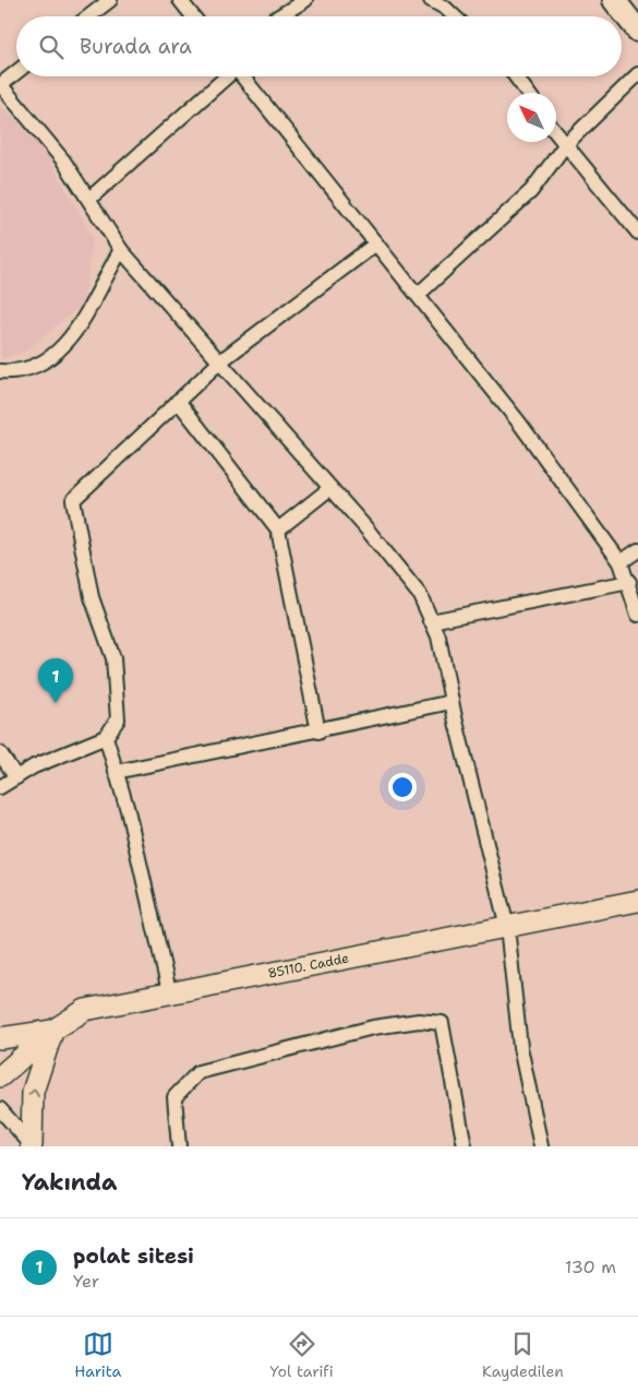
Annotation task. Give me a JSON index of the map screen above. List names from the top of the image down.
{
  "streets": {
    "street": ["85110. Cadde"]
  },
  "north": "top left",
  "page": {
    "search": "Burada ara",
    "pins": "1",
    "heading": "Yakında",
    "list": [
      {
        "mark": "1",
        "name": "polat sitesi",
        "note": "Yer",
        "value": "130 m"
      }
    ],
    "nav": ["Harita", "Yol tarifi", "Kaydedilen"]
  }
}
